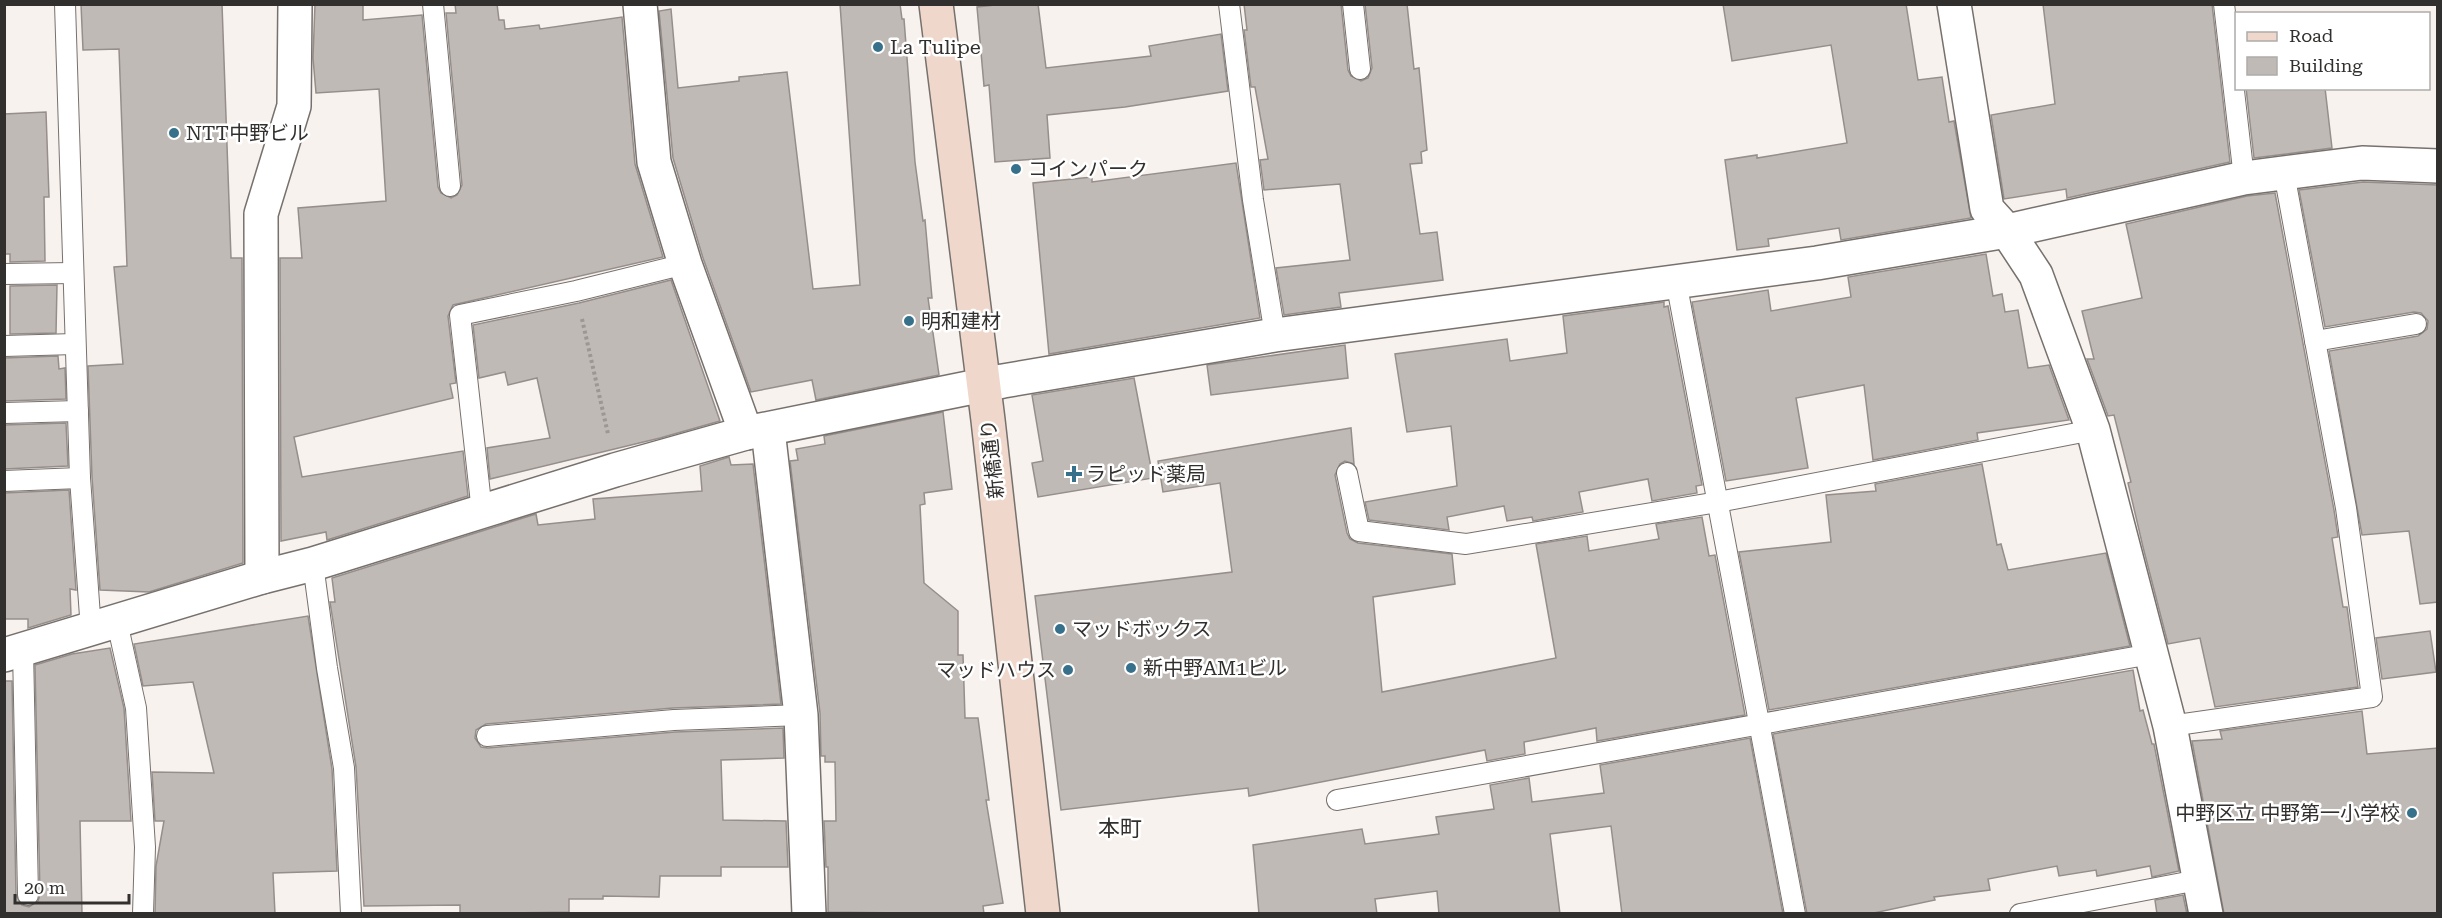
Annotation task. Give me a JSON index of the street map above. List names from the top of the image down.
{
  "streets": {
    "street": ["新橋通り"]
  },
  "districts": ["本町"],
  "places": {
    "other": [
      "La Tulipe",
      "NTT中野ビル",
      "コインパーク",
      "明和建材",
      "マッドボックス",
      "新中野AM1ビル",
      "マッドハウス",
      "中野区立 中野第一小学校"
    ],
    "health": ["ラピッド薬局"]
  },
  "legend": ["Road", "Building"],
  "scale_bar": "20 m"
}
